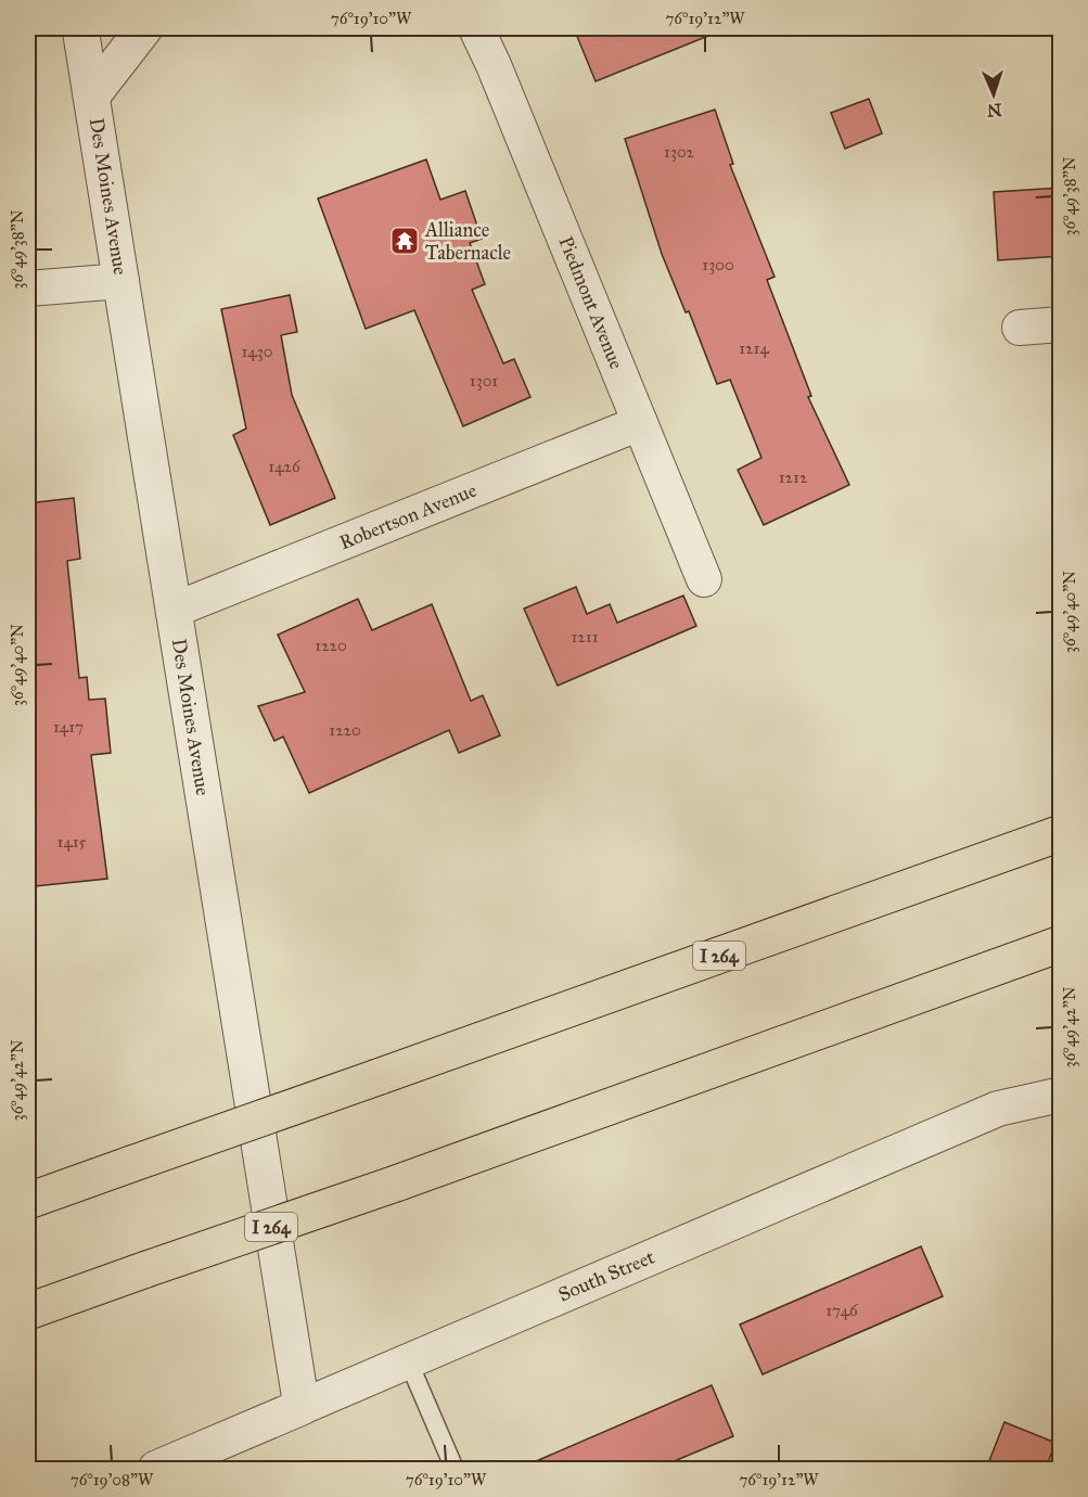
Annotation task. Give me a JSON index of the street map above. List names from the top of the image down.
{
  "streets": {
    "highway": ["I 264"],
    "street": [
      "Des Moines Avenue",
      "Piedmont Avenue",
      "Robertson Avenue",
      "South Street"
    ]
  },
  "crossings": [
    ["Des Moines Avenue", "Robertson Avenue"],
    ["Des Moines Avenue", "South Street"],
    ["Piedmont Avenue", "Robertson Avenue"]
  ],
  "places": {
    "temple": ["Alliance Tabernacle"]
  },
  "house_numbers": [
    "1302",
    "1300",
    "1214",
    "1430",
    "1301",
    "1426",
    "1212",
    "1211",
    "1220",
    "1417",
    "1220",
    "1415",
    "1746"
  ],
  "north": "bottom",
  "coordinates": [
    "76°19'10\"W",
    "76°19'12\"W",
    "36°49'38\"N",
    "36°49'40\"N",
    "36°49'42\"N",
    "76°19'08\"W"
  ]
}
